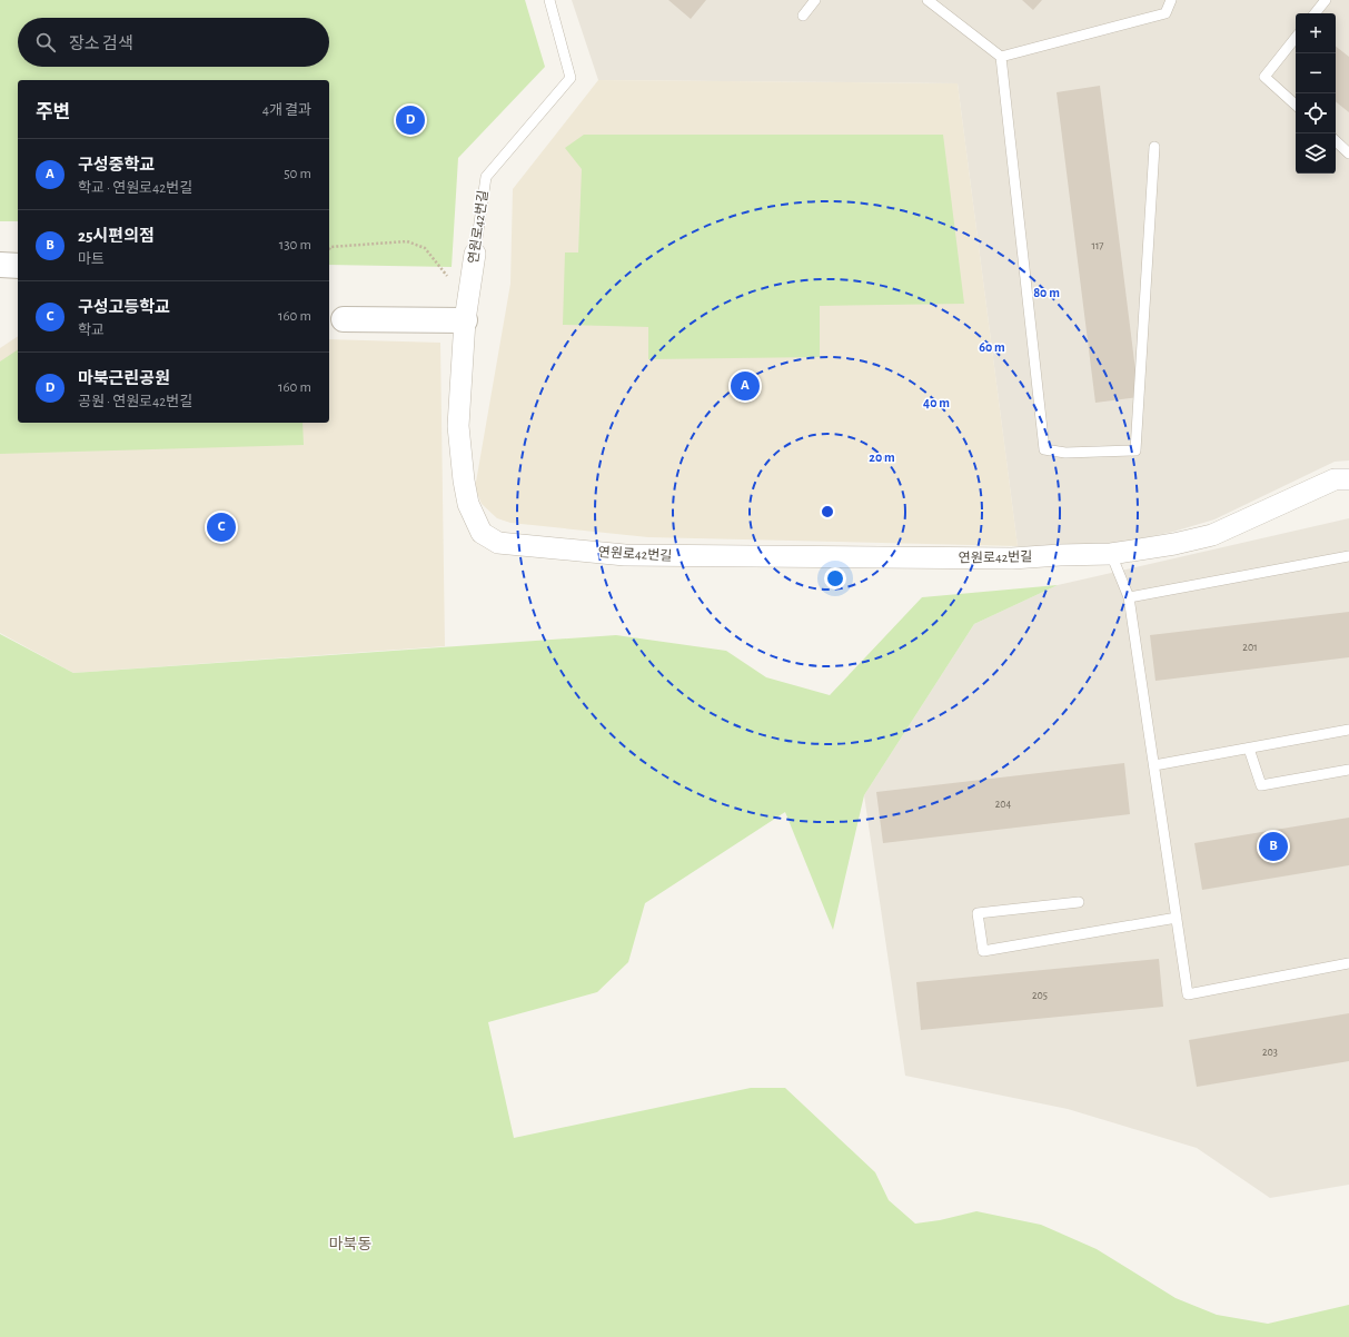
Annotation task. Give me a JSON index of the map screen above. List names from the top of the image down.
{
  "streets": {
    "street": ["연원로42번길"]
  },
  "districts": ["마북동"],
  "house_numbers": [
    "117",
    "201",
    "204",
    "205",
    "203"
  ],
  "page": {
    "map_buttons": ["+", "−"],
    "search": "장소 검색",
    "heading": ["주변", "4개 결과"],
    "pins": [
      "D",
      "A",
      "C",
      "B"
    ],
    "list": [
      {
        "mark": "A",
        "name": "구성중학교",
        "note": "학교 · 연원로42번길",
        "value": "50 m"
      },
      {
        "mark": "B",
        "name": "25시편의점",
        "note": "마트",
        "value": "130 m"
      },
      {
        "mark": "C",
        "name": "구성고등학교",
        "note": "학교",
        "value": "160 m"
      },
      {
        "mark": "D",
        "name": "마북근린공원",
        "note": "공원 · 연원로42번길",
        "value": "160 m"
      }
    ]
  },
  "rings": [
    "80 m",
    "60 m",
    "40 m",
    "20 m"
  ]
}
